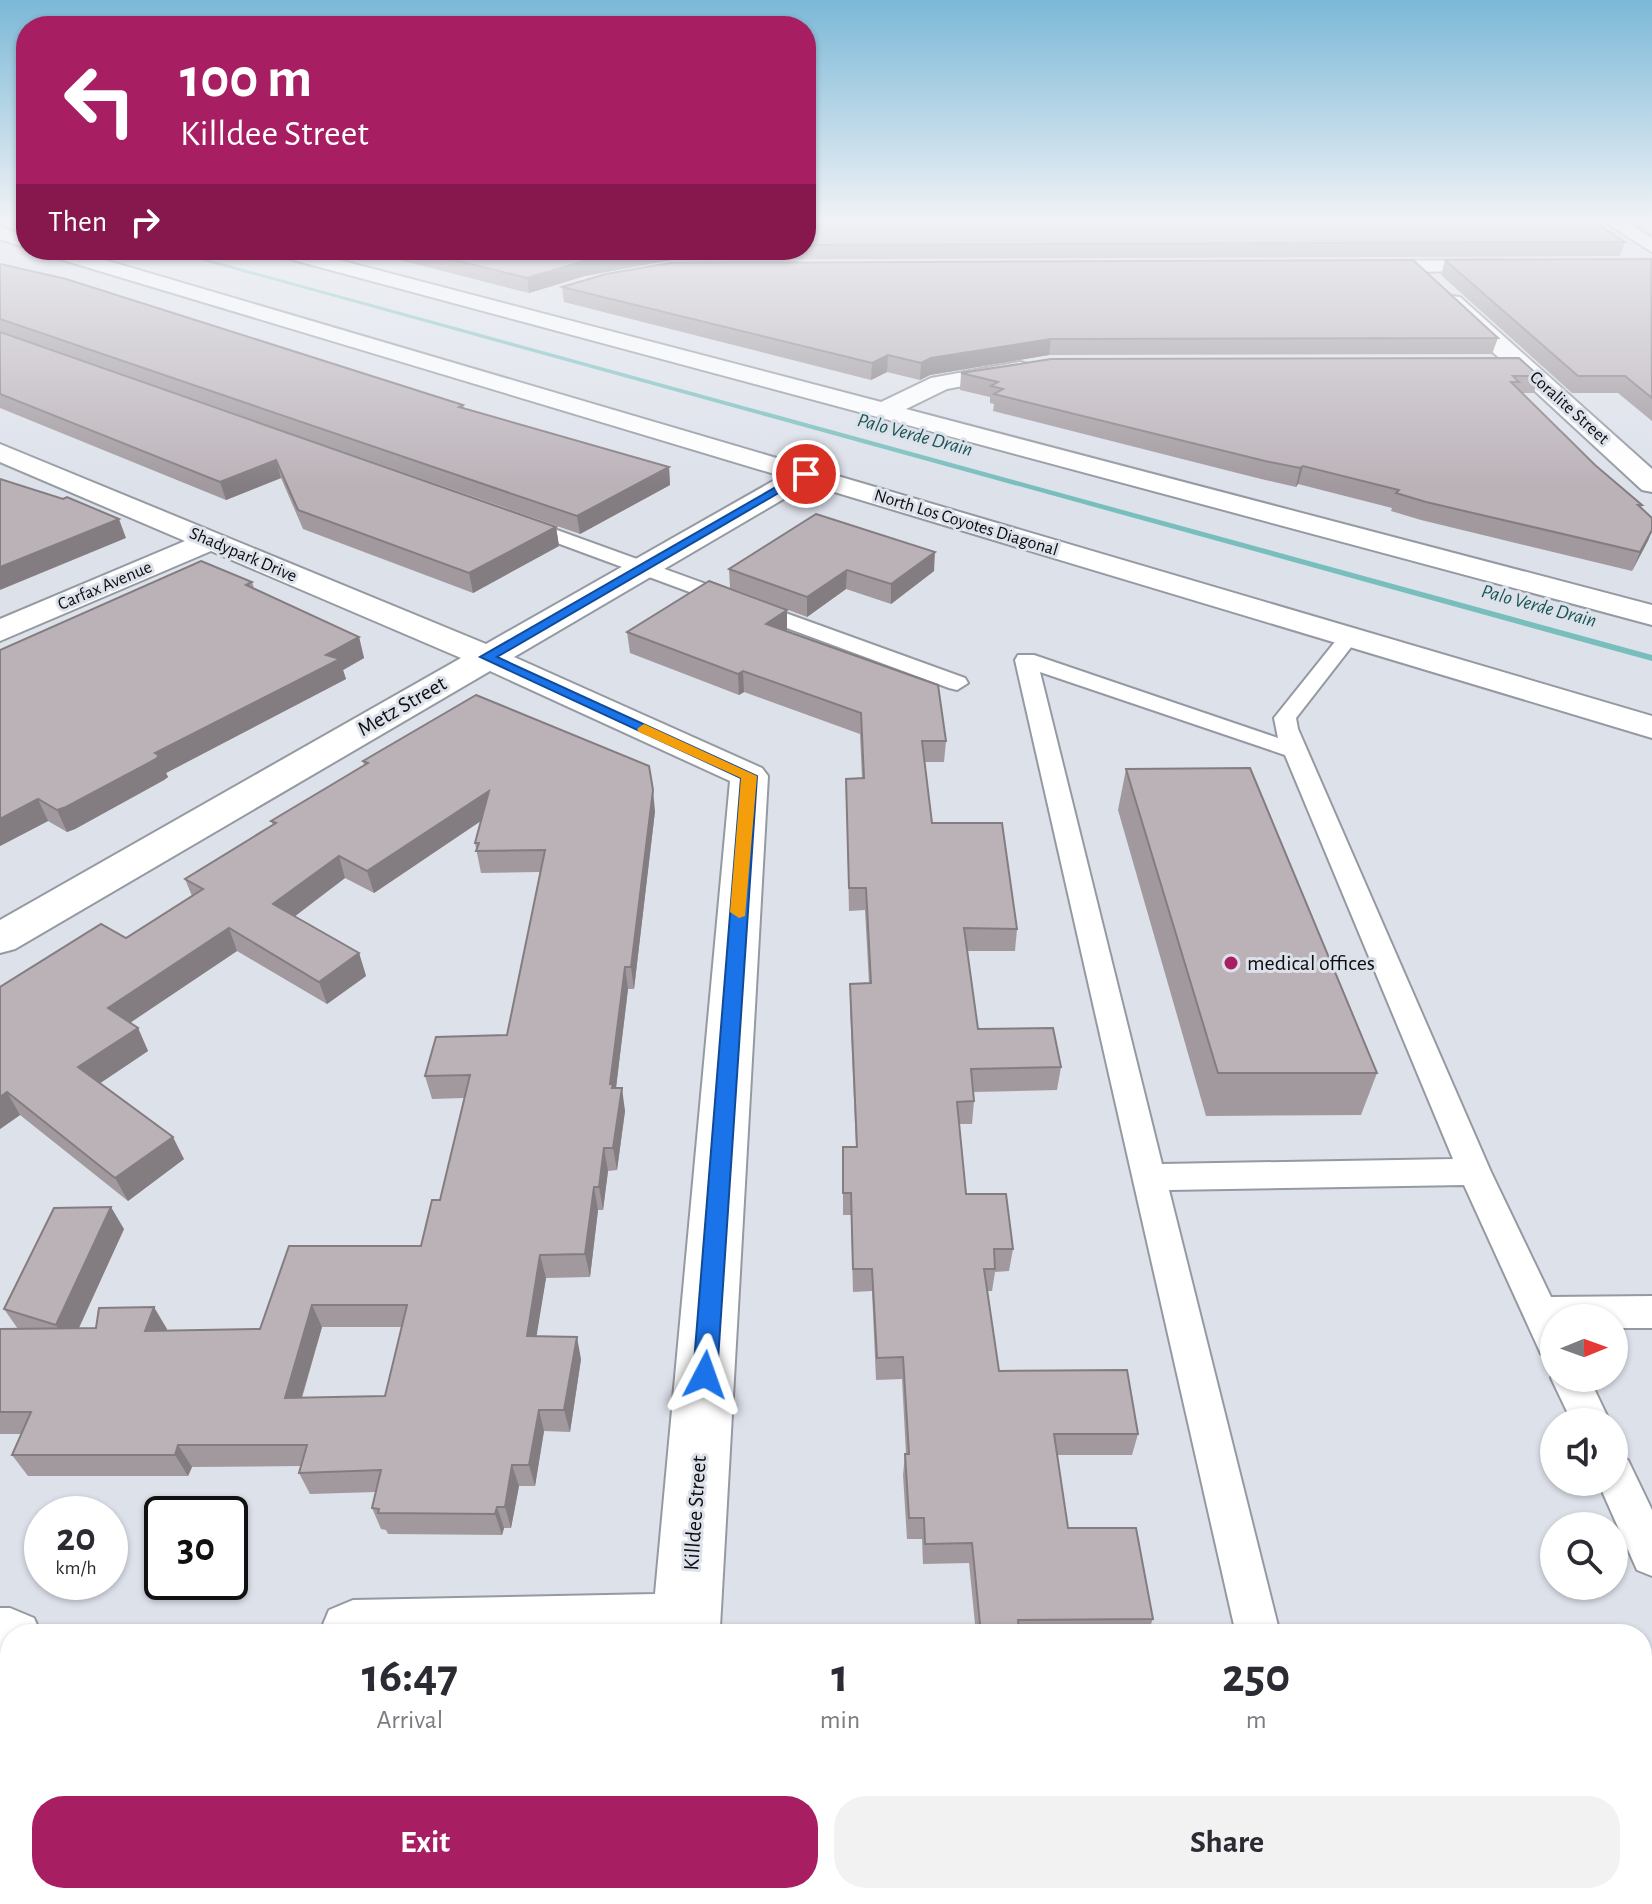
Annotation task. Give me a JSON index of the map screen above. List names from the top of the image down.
{
  "streets": {
    "street": [
      "Coralite Street",
      "North Los Coyotes Diagonal",
      "Shadypark Drive",
      "Carfax Avenue",
      "Metz Street",
      "Killdee Street"
    ]
  },
  "crossings": [
    ["North Los Coyotes Diagonal", "Metz Street"],
    ["Shadypark Drive", "Carfax Avenue"],
    ["Shadypark Drive", "Metz Street"],
    ["Shadypark Drive", "Killdee Street"],
    ["Metz Street", "Killdee Street"]
  ],
  "water": ["Palo Verde Drain"],
  "places": ["medical offices"],
  "north": "right",
  "page": {
    "turn": ["100 m", "Killdee Street"],
    "then": "Then",
    "speed": "20 km/h",
    "limit": "30",
    "eta": [
      "16:47",
      "Arrival",
      "1",
      "min",
      "250",
      "m"
    ],
    "buttons": ["Exit", "Share"]
  }
}
